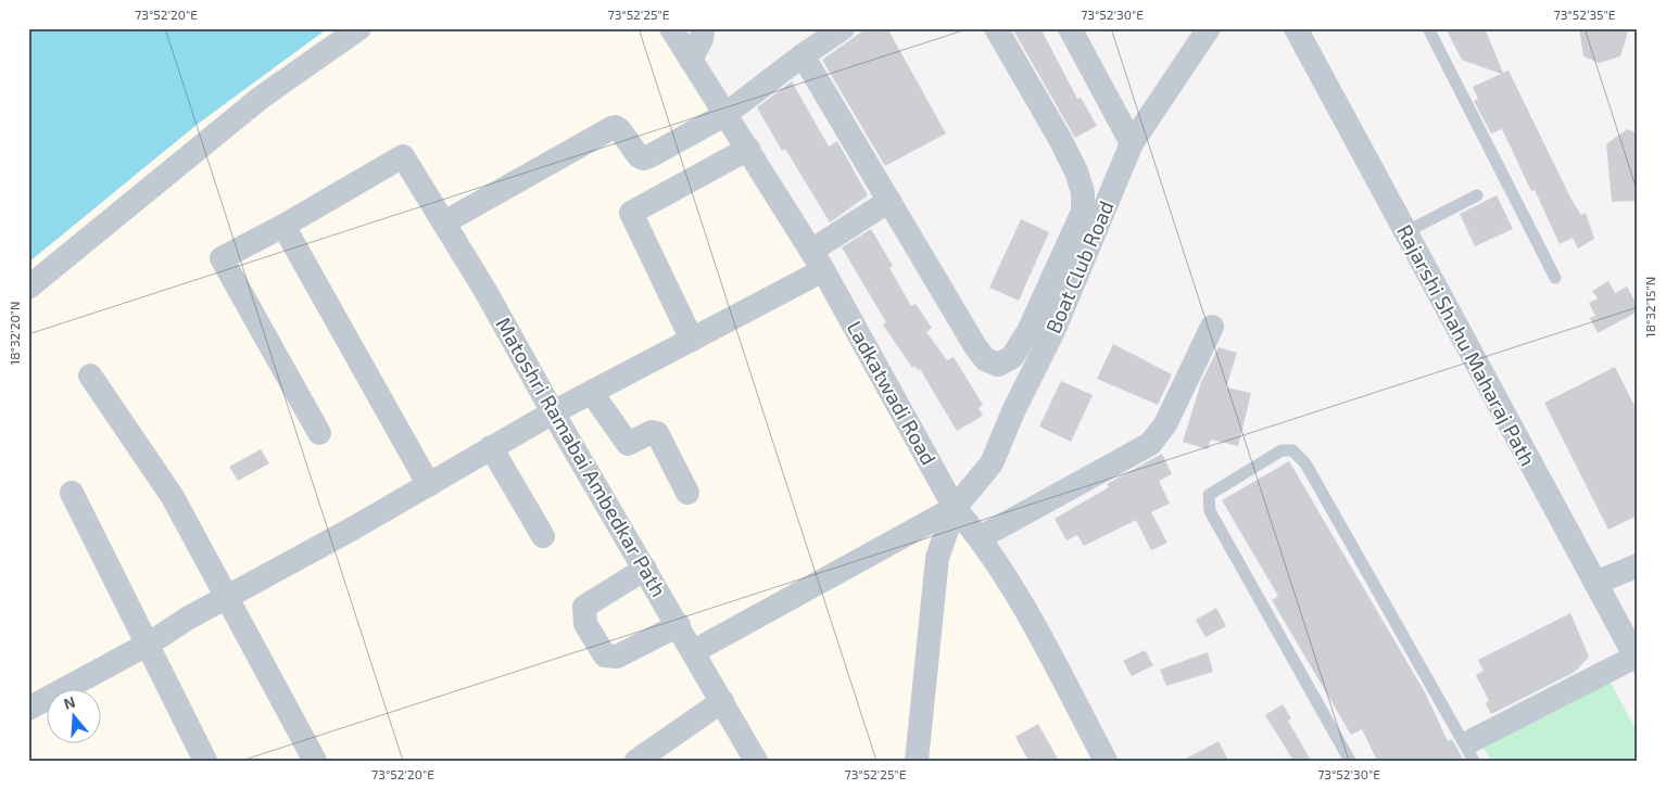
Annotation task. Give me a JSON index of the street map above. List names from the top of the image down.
{
  "streets": {
    "street": [
      "Boat Club Road",
      "Rajarshi Shahu Maharaj Path",
      "Ladkatwadi Road",
      "Matoshri Ramabai Ambedkar Path"
    ]
  },
  "crossings": [
    ["Boat Club Road", "Ladkatwadi Road"]
  ],
  "north": "top",
  "coordinates": [
    "73°52'20\"E",
    "73°52'25\"E",
    "73°52'30\"E",
    "73°52'35\"E",
    "18°32'15\"N",
    "18°32'20\"N"
  ]
}
